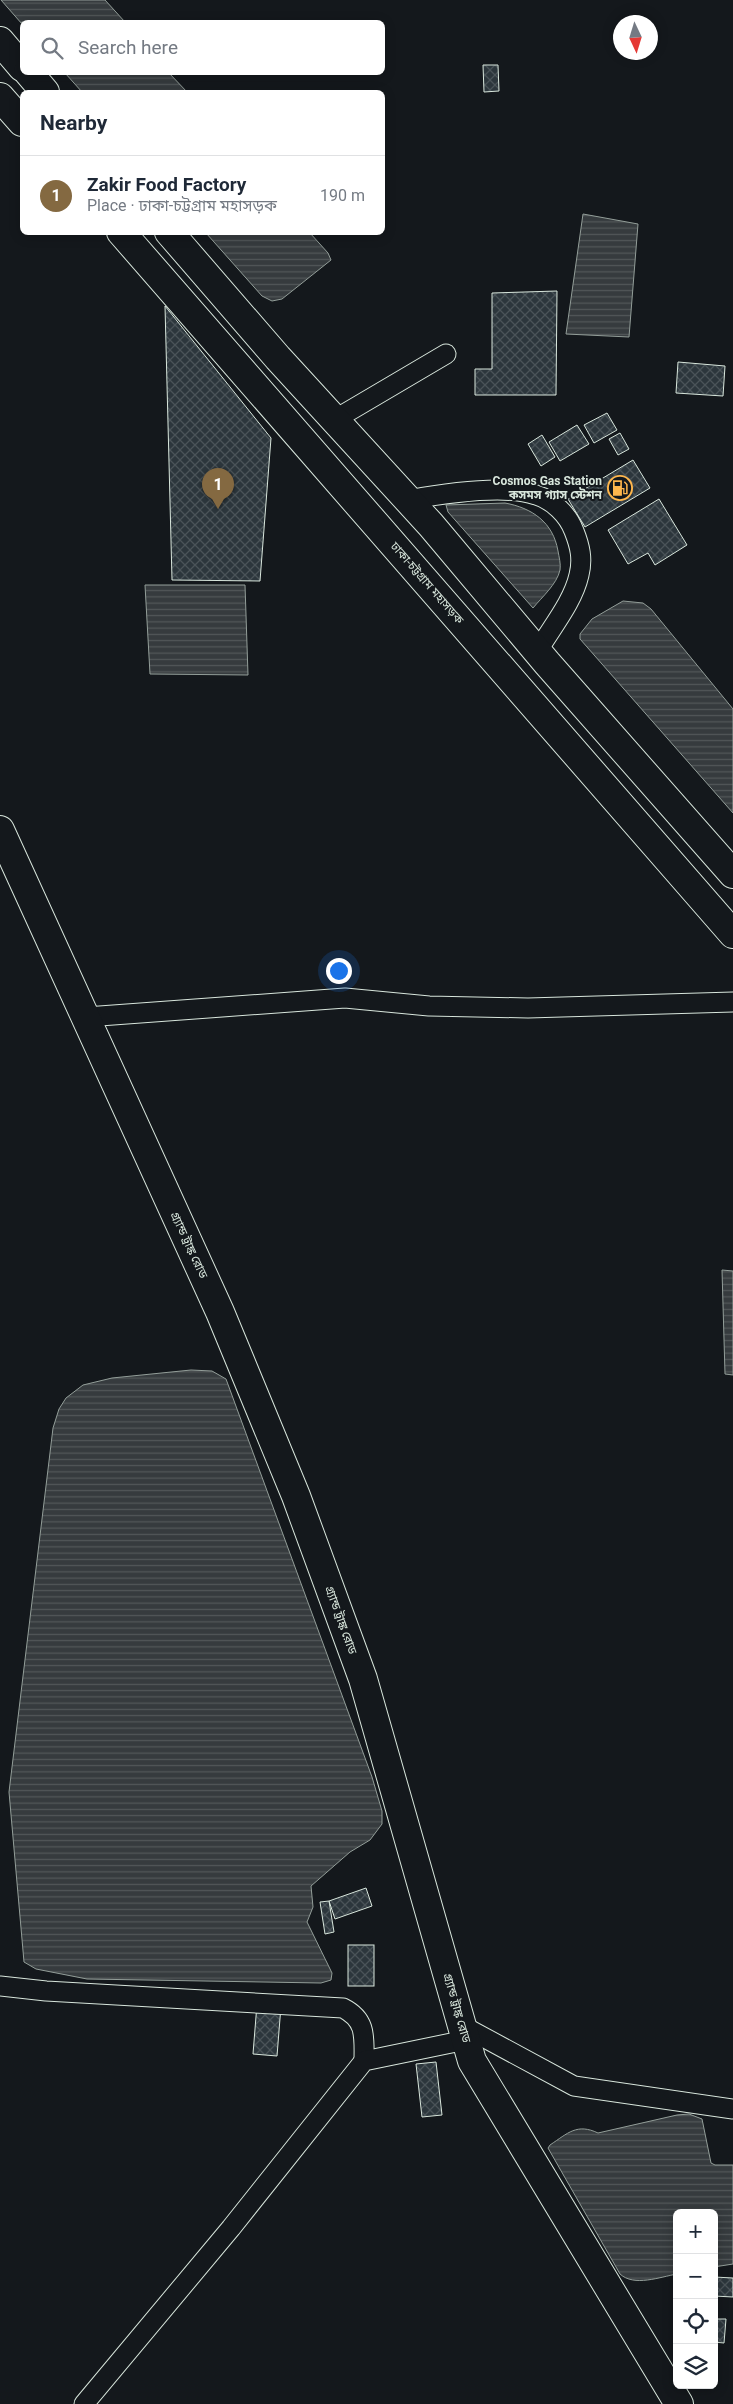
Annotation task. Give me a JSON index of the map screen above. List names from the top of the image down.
{
  "streets": {
    "highway": ["ঢাকা-চট্টগ্রাম মহাসড়ক", "গ্র্যান্ড ট্রাঙ্ক রোড"]
  },
  "places": {
    "fuel station": ["Cosmos Gas Station কসমস গ্যাস স্টেশন"]
  },
  "north": "bottom",
  "page": {
    "search": "Search here",
    "heading": "Nearby",
    "list": [
      {
        "mark": "1",
        "name": "Zakir Food Factory",
        "note": "Place · ঢাকা-চট্টগ্রাম মহাসড়ক",
        "value": "190 m"
      }
    ],
    "pins": "1",
    "map_buttons": ["+", "−"]
  }
}
